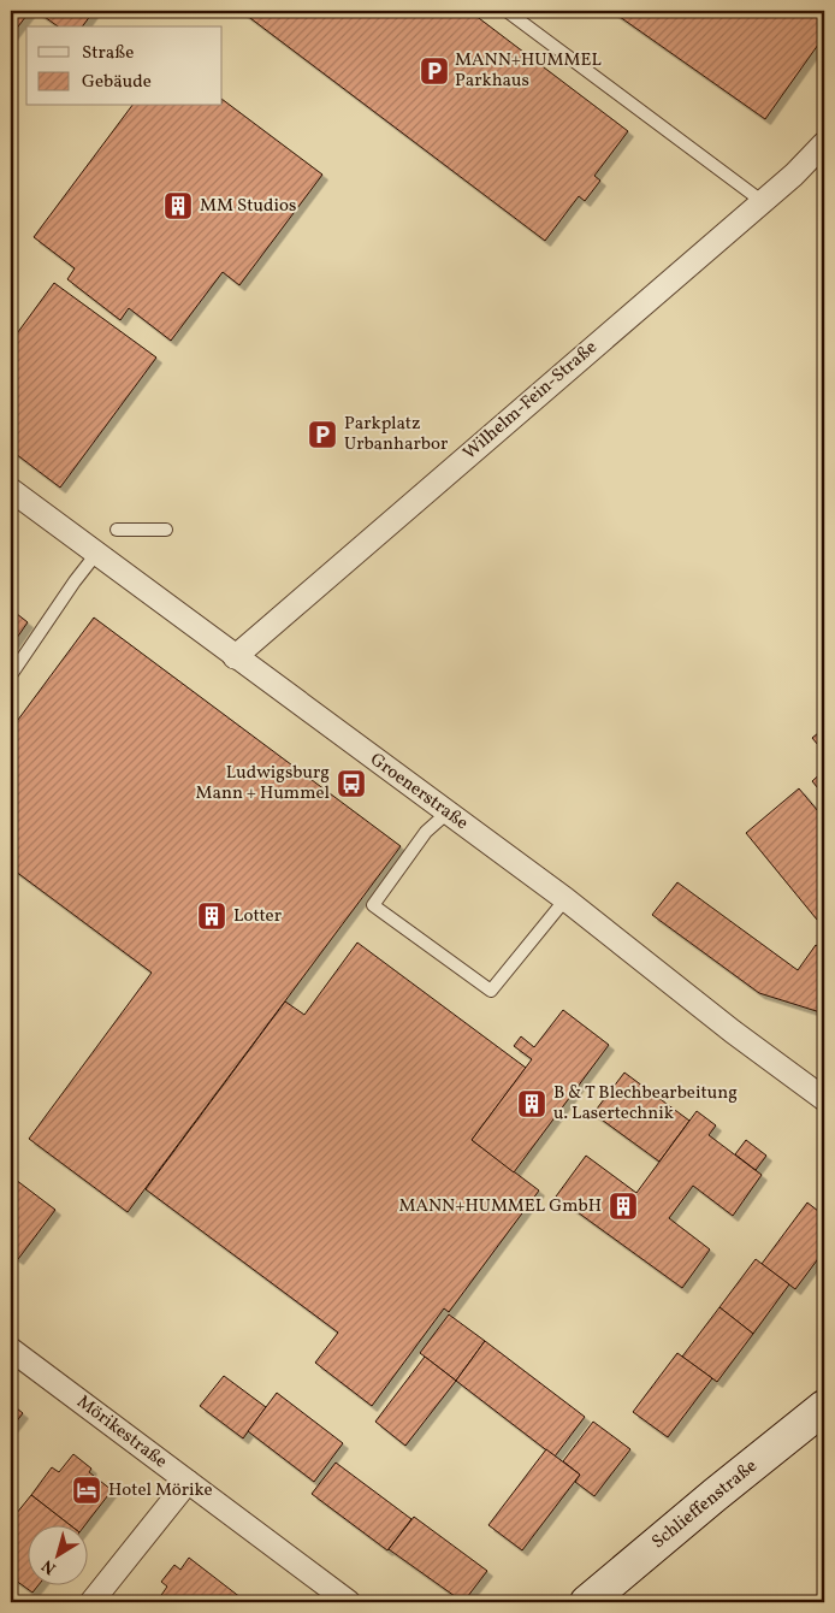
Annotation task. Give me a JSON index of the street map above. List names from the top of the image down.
{
  "streets": {
    "street": [
      "Wilhelm-Fein-Straße",
      "Groenerstraße",
      "Mörikestraße",
      "Schlieffenstraße"
    ]
  },
  "crossings": [
    ["Wilhelm-Fein-Straße", "Groenerstraße"]
  ],
  "places": {
    "parking": ["MANN+HUMMEL Parkhaus", "Parkplatz Urbanharbor"],
    "building": [
      "MM Studios",
      "Lotter",
      "B & T Blechbearbeitung u. Lasertechnik",
      "MANN+HUMMEL GmbH"
    ],
    "bus stop": ["Ludwigsburg Mann + Hummel"],
    "hotel": ["Hotel Mörike"]
  },
  "legend": ["Straße", "Gebäude"],
  "north": "bottom left"
}
